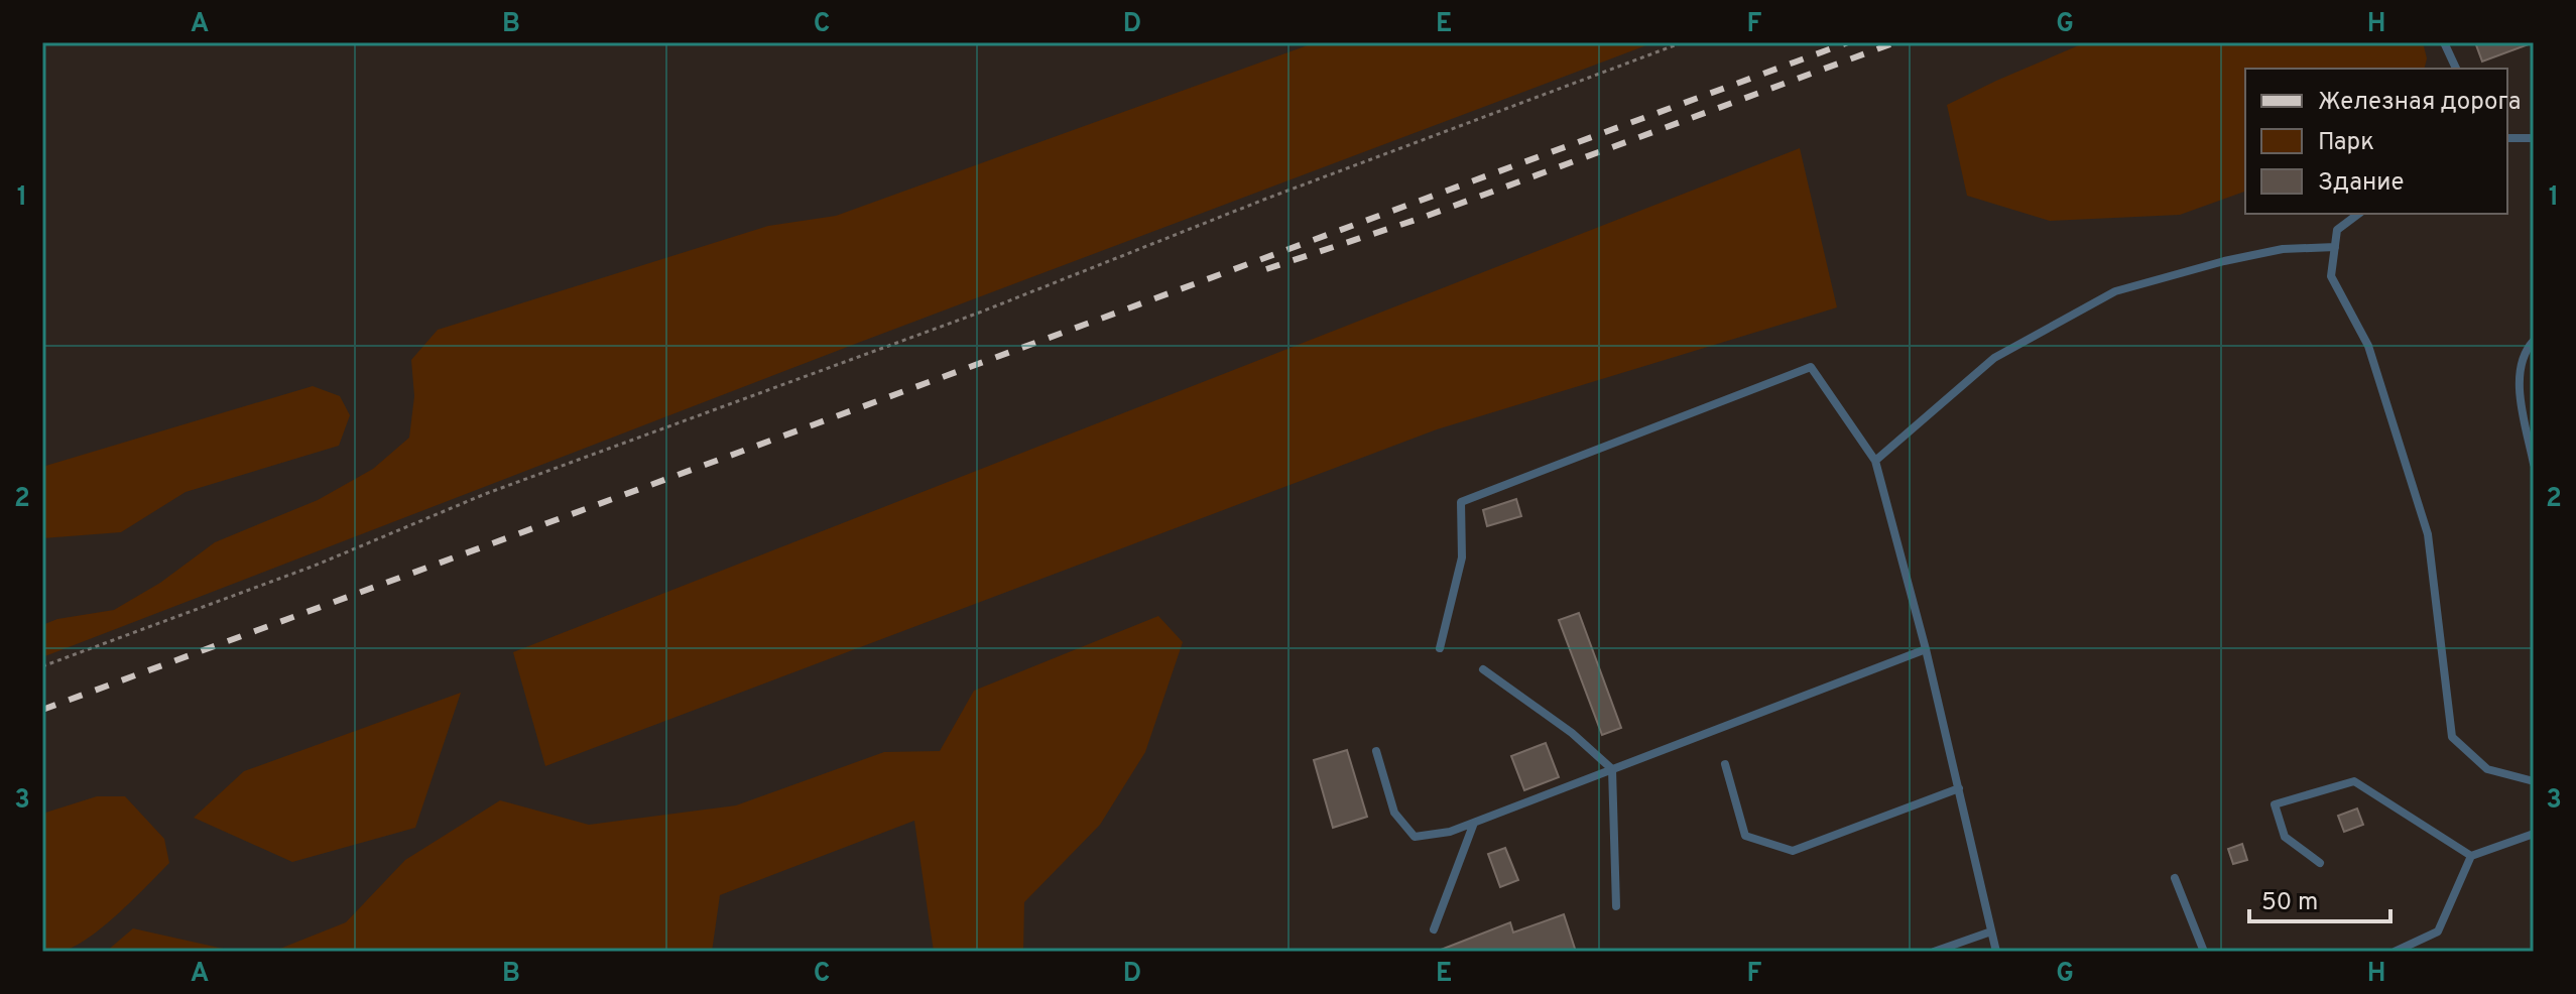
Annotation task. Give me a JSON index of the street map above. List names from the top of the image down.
{
  "legend": ["Железная дорога", "Парк", "Здание"],
  "scale_bar": "50 m",
  "grid": {
    "columns": [
      "A",
      "B",
      "C",
      "D",
      "E",
      "F",
      "G",
      "H"
    ],
    "rows": ["1", "2", "3"]
  }
}
